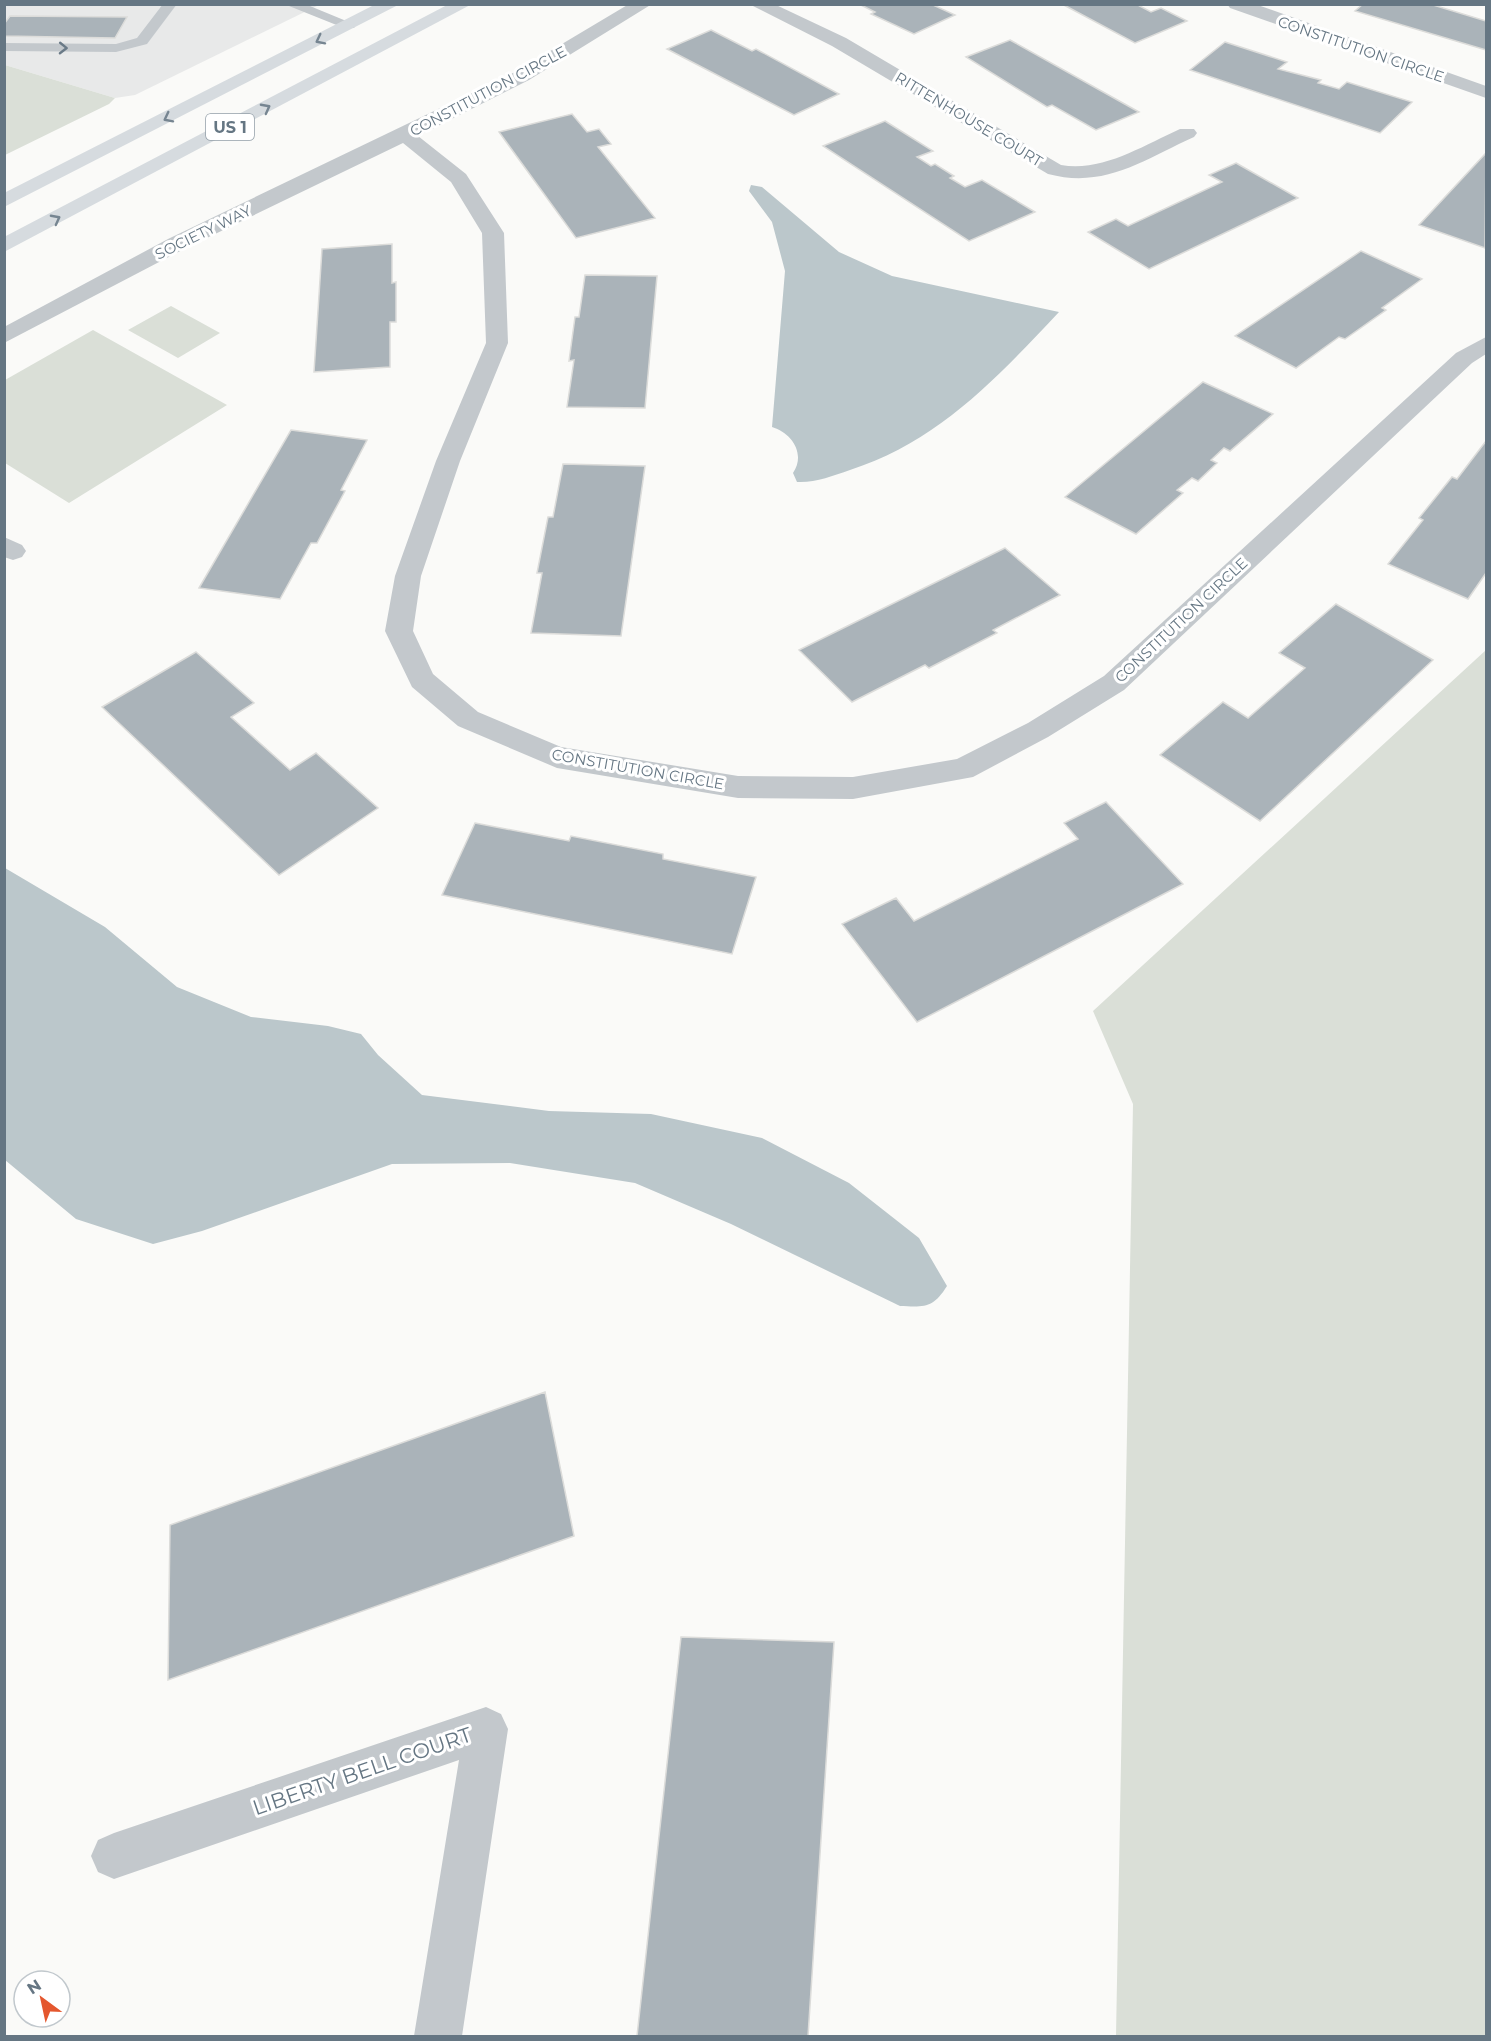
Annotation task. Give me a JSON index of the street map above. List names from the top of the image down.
{
  "streets": {
    "highway": ["US 1"],
    "street": [
      "CONSTITUTION CIRCLE",
      "RITTENHOUSE COURT",
      "SOCIETY WAY",
      "LIBERTY BELL COURT"
    ]
  },
  "crossings": [
    ["CONSTITUTION CIRCLE", "SOCIETY WAY"]
  ],
  "north": "top left"
}
